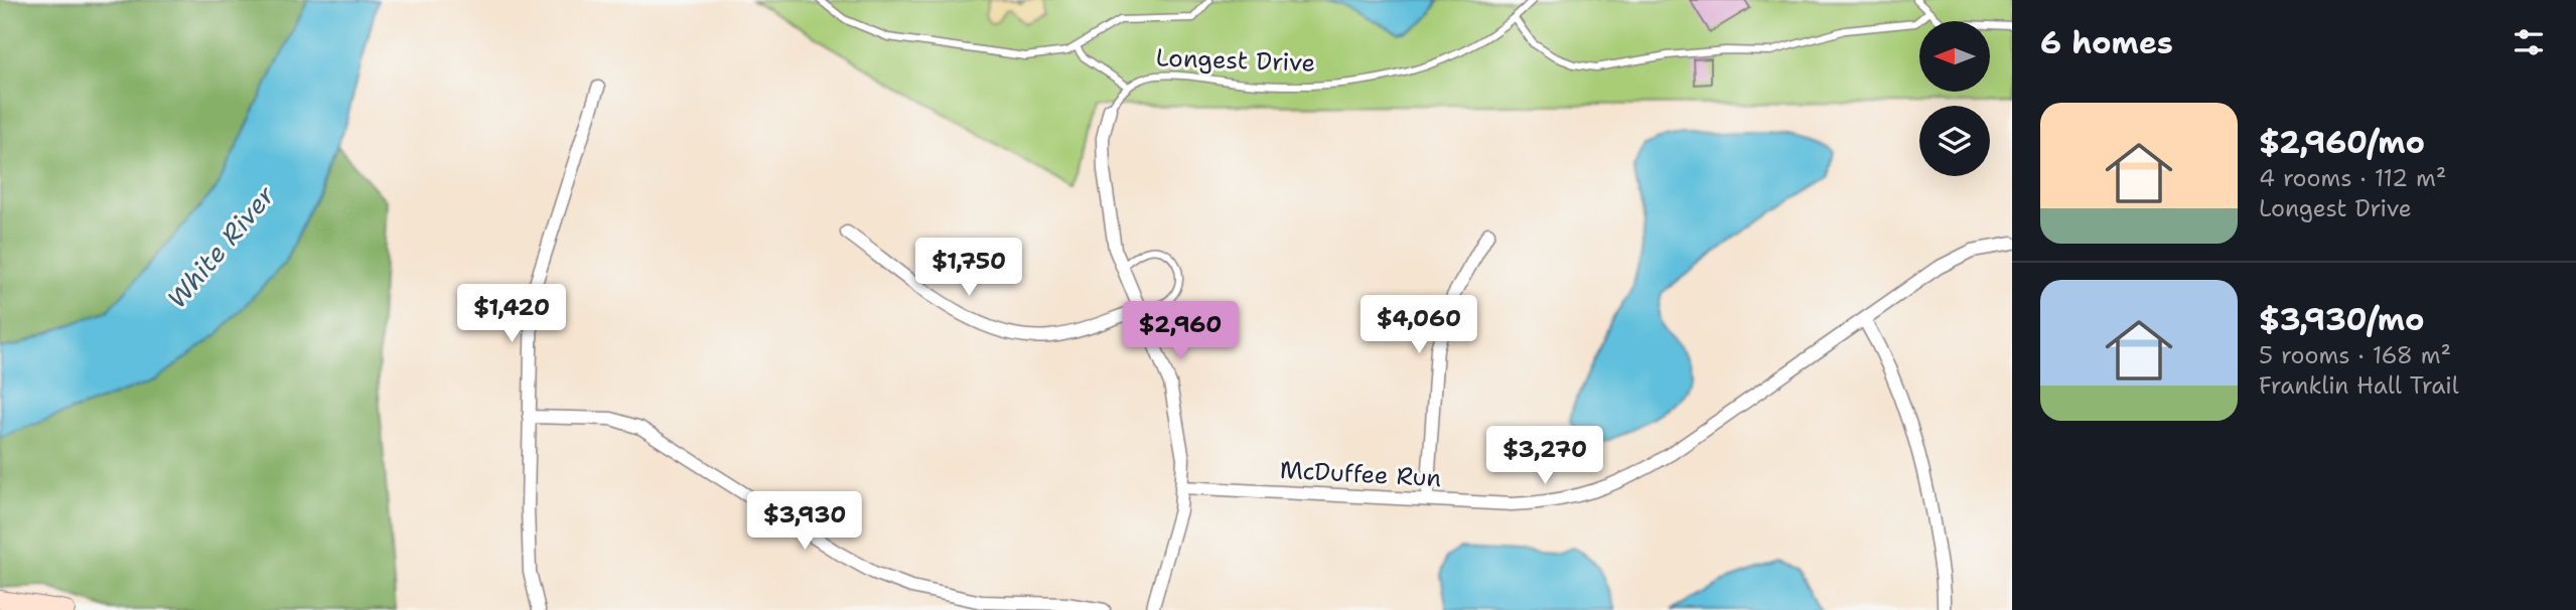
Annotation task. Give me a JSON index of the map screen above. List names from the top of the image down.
{
  "streets": {
    "street": ["Longest Drive", "McDuffee Run"]
  },
  "crossings": [
    ["Longest Drive", "McDuffee Run"]
  ],
  "water": ["White River"],
  "north": "left",
  "page": {
    "heading": "6 homes",
    "list": [
      {
        "name": "$2,960/mo",
        "note": "4 rooms · 112 m² · Longest Drive"
      },
      {
        "name": "$3,930/mo",
        "note": "5 rooms · 168 m² · Franklin Hall Trail"
      }
    ],
    "price": [
      "$1,750",
      "$1,420",
      "$4,060",
      "$2,960",
      "$3,270",
      "$3,930"
    ]
  }
}
